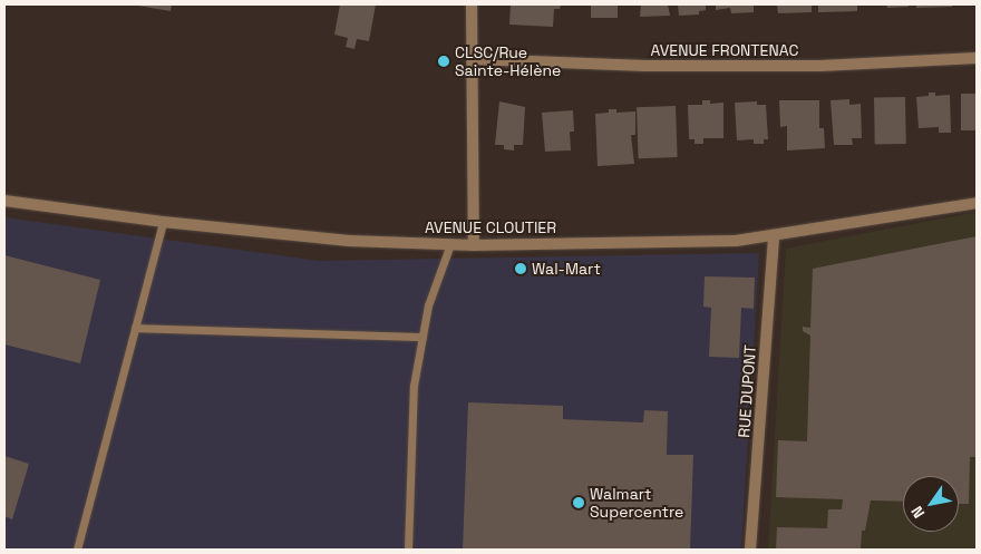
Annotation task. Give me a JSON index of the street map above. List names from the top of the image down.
{
  "streets": {
    "street": ["AVENUE FRONTENAC", "AVENUE CLOUTIER", "RUE DUPONT"]
  },
  "crossings": [
    ["AVENUE CLOUTIER", "RUE DUPONT"]
  ],
  "places": ["CLSC/Rue Sainte-Hélène", "Wal-Mart", "Walmart Supercentre"],
  "north": "bottom left"
}
